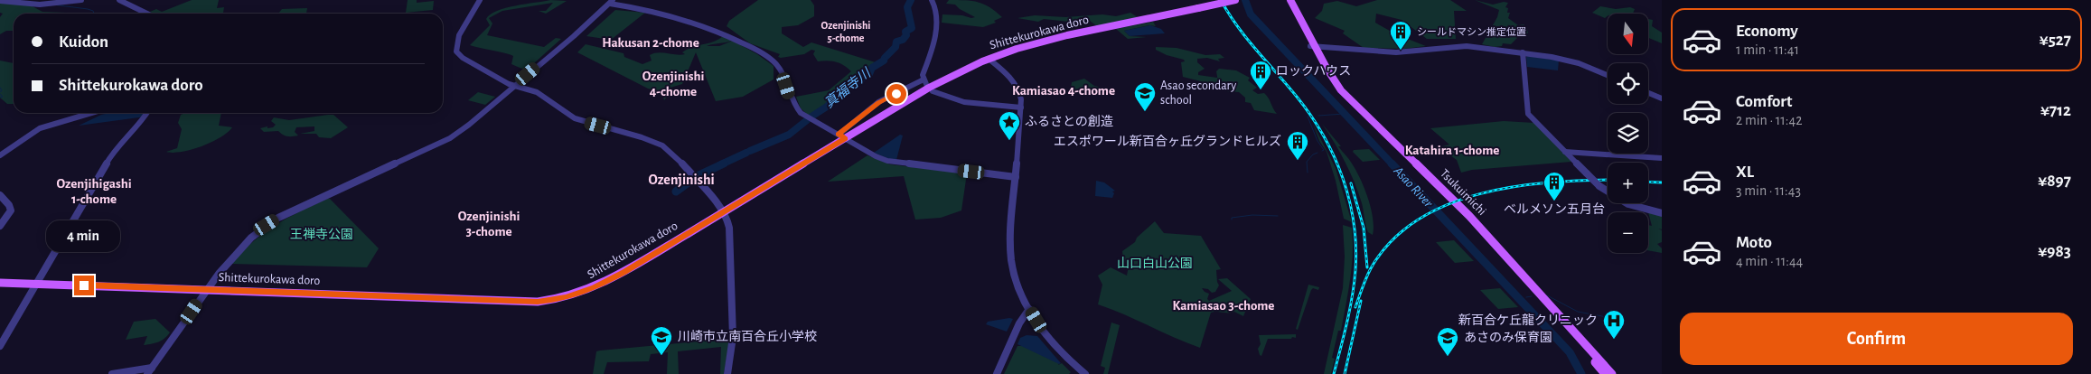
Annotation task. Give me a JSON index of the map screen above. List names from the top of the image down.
{
  "streets": {
    "main road": ["Shittekurokawa doro", "Tsukuimichi"]
  },
  "districts": [
    "Ozenjinishi 5-chome",
    "Hakusan 2-chome",
    "Ozenjinishi 4-chome",
    "Kamiasao 4-chome",
    "Katahira 1-chome",
    "Ozenjinishi",
    "Ozenjihigashi 1-chome",
    "Ozenjinishi 3-chome",
    "Kamiasao 3-chome"
  ],
  "water": ["真福寺川", "Asao River"],
  "parks": ["王禅寺公園", "山口白山公園"],
  "places": {
    "building": [
      "シールドマシン推定位置",
      "ロックハウス",
      "エスポワール新百合ヶ丘グランドヒルズ",
      "ベルメソン五月台"
    ],
    "school or university": ["Asao secondary school", "川崎市立南百合丘小学校", "あさのみ保育園"],
    "place": ["ふるさとの創造"],
    "hospital": ["新百合ケ丘龍クリニック"]
  },
  "north": "bottom",
  "page": {
    "list": [
      {
        "name": "Economy",
        "note": "1 min · 11:41",
        "value": "¥527"
      },
      {
        "name": "Comfort",
        "note": "2 min · 11:42",
        "value": "¥712"
      },
      {
        "name": "XL",
        "note": "3 min · 11:43",
        "value": "¥897"
      },
      {
        "name": "Moto",
        "note": "4 min · 11:44",
        "value": "¥983"
      }
    ],
    "map_buttons": ["+", "−"],
    "banner": ["Kuidon", "Shittekurokawa doro"],
    "bubble": "4 min",
    "buttons": "Confirm"
  }
}
